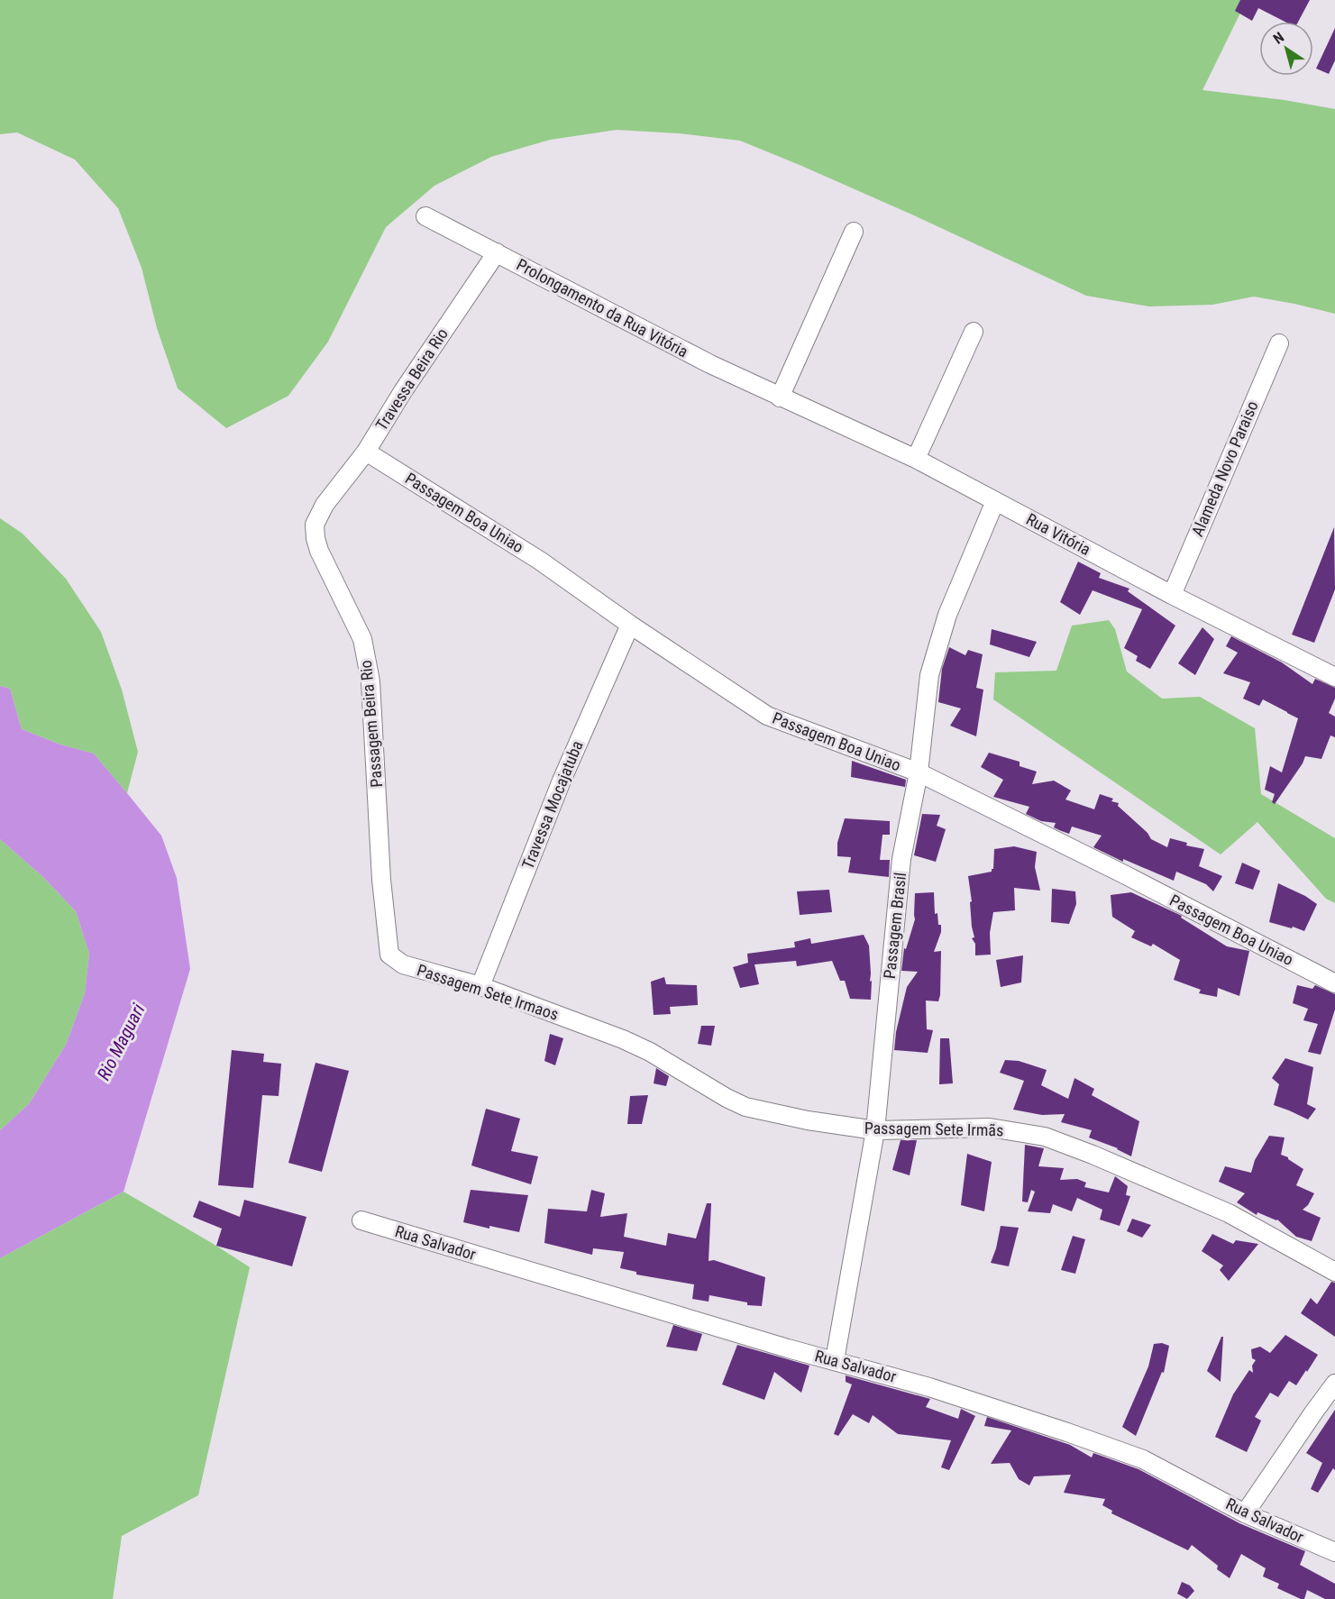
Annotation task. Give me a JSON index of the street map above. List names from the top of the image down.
{
  "streets": {
    "street": [
      "Prolongamento da Rua Vitória",
      "Travessa Beira Rio",
      "Alameda Novo Paraiso",
      "Passagem Boa Uniao",
      "Rua Vitória",
      "Passagem Beira Rio",
      "Travessa Mocajatuba",
      "Passagem Brasil",
      "Passagem Sete Irmaos",
      "Passagem Sete Irmãs",
      "Rua Salvador"
    ]
  },
  "crossings": [
    ["Prolongamento da Rua Vitória", "Travessa Beira Rio"],
    ["Prolongamento da Rua Vitória", "Rua Vitória"],
    ["Travessa Beira Rio", "Passagem Boa Uniao"],
    ["Travessa Beira Rio", "Passagem Beira Rio"],
    ["Alameda Novo Paraiso", "Rua Vitória"],
    ["Passagem Boa Uniao", "Travessa Mocajatuba"],
    ["Passagem Boa Uniao", "Passagem Brasil"],
    ["Rua Vitória", "Passagem Brasil"],
    ["Passagem Beira Rio", "Passagem Sete Irmaos"],
    ["Travessa Mocajatuba", "Passagem Sete Irmaos"],
    ["Passagem Brasil", "Passagem Sete Irmãs"],
    ["Passagem Brasil", "Rua Salvador"],
    ["Passagem Sete Irmaos", "Passagem Sete Irmãs"]
  ],
  "water": ["Rio Maguari"],
  "north": "top left"
}
